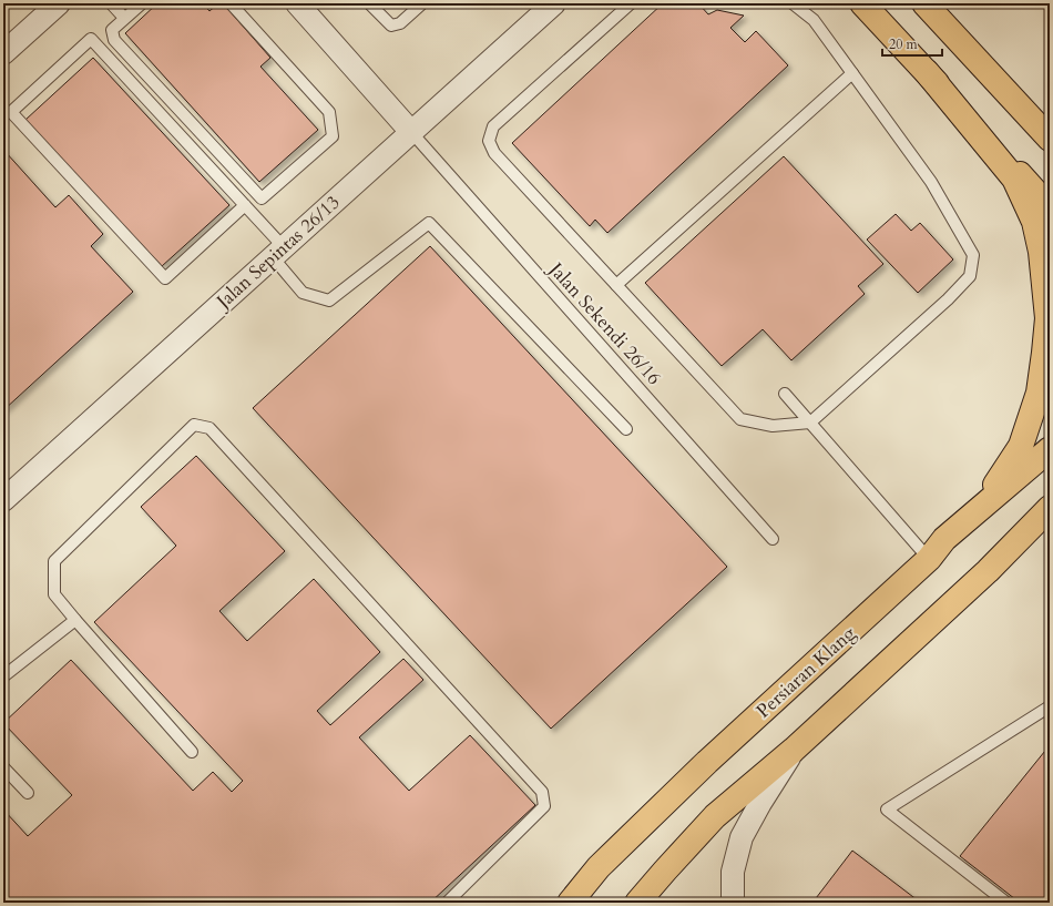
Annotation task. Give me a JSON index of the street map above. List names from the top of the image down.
{
  "streets": {
    "main road": ["Persiaran Klang"],
    "street": ["Jalan Sepintas 26/13"],
    "lane": ["Jalan Sekendi 26/16"]
  },
  "crossings": [
    ["Jalan Sepintas 26/13", "Jalan Sekendi 26/16"]
  ],
  "scale_bar": "20 m"
}
